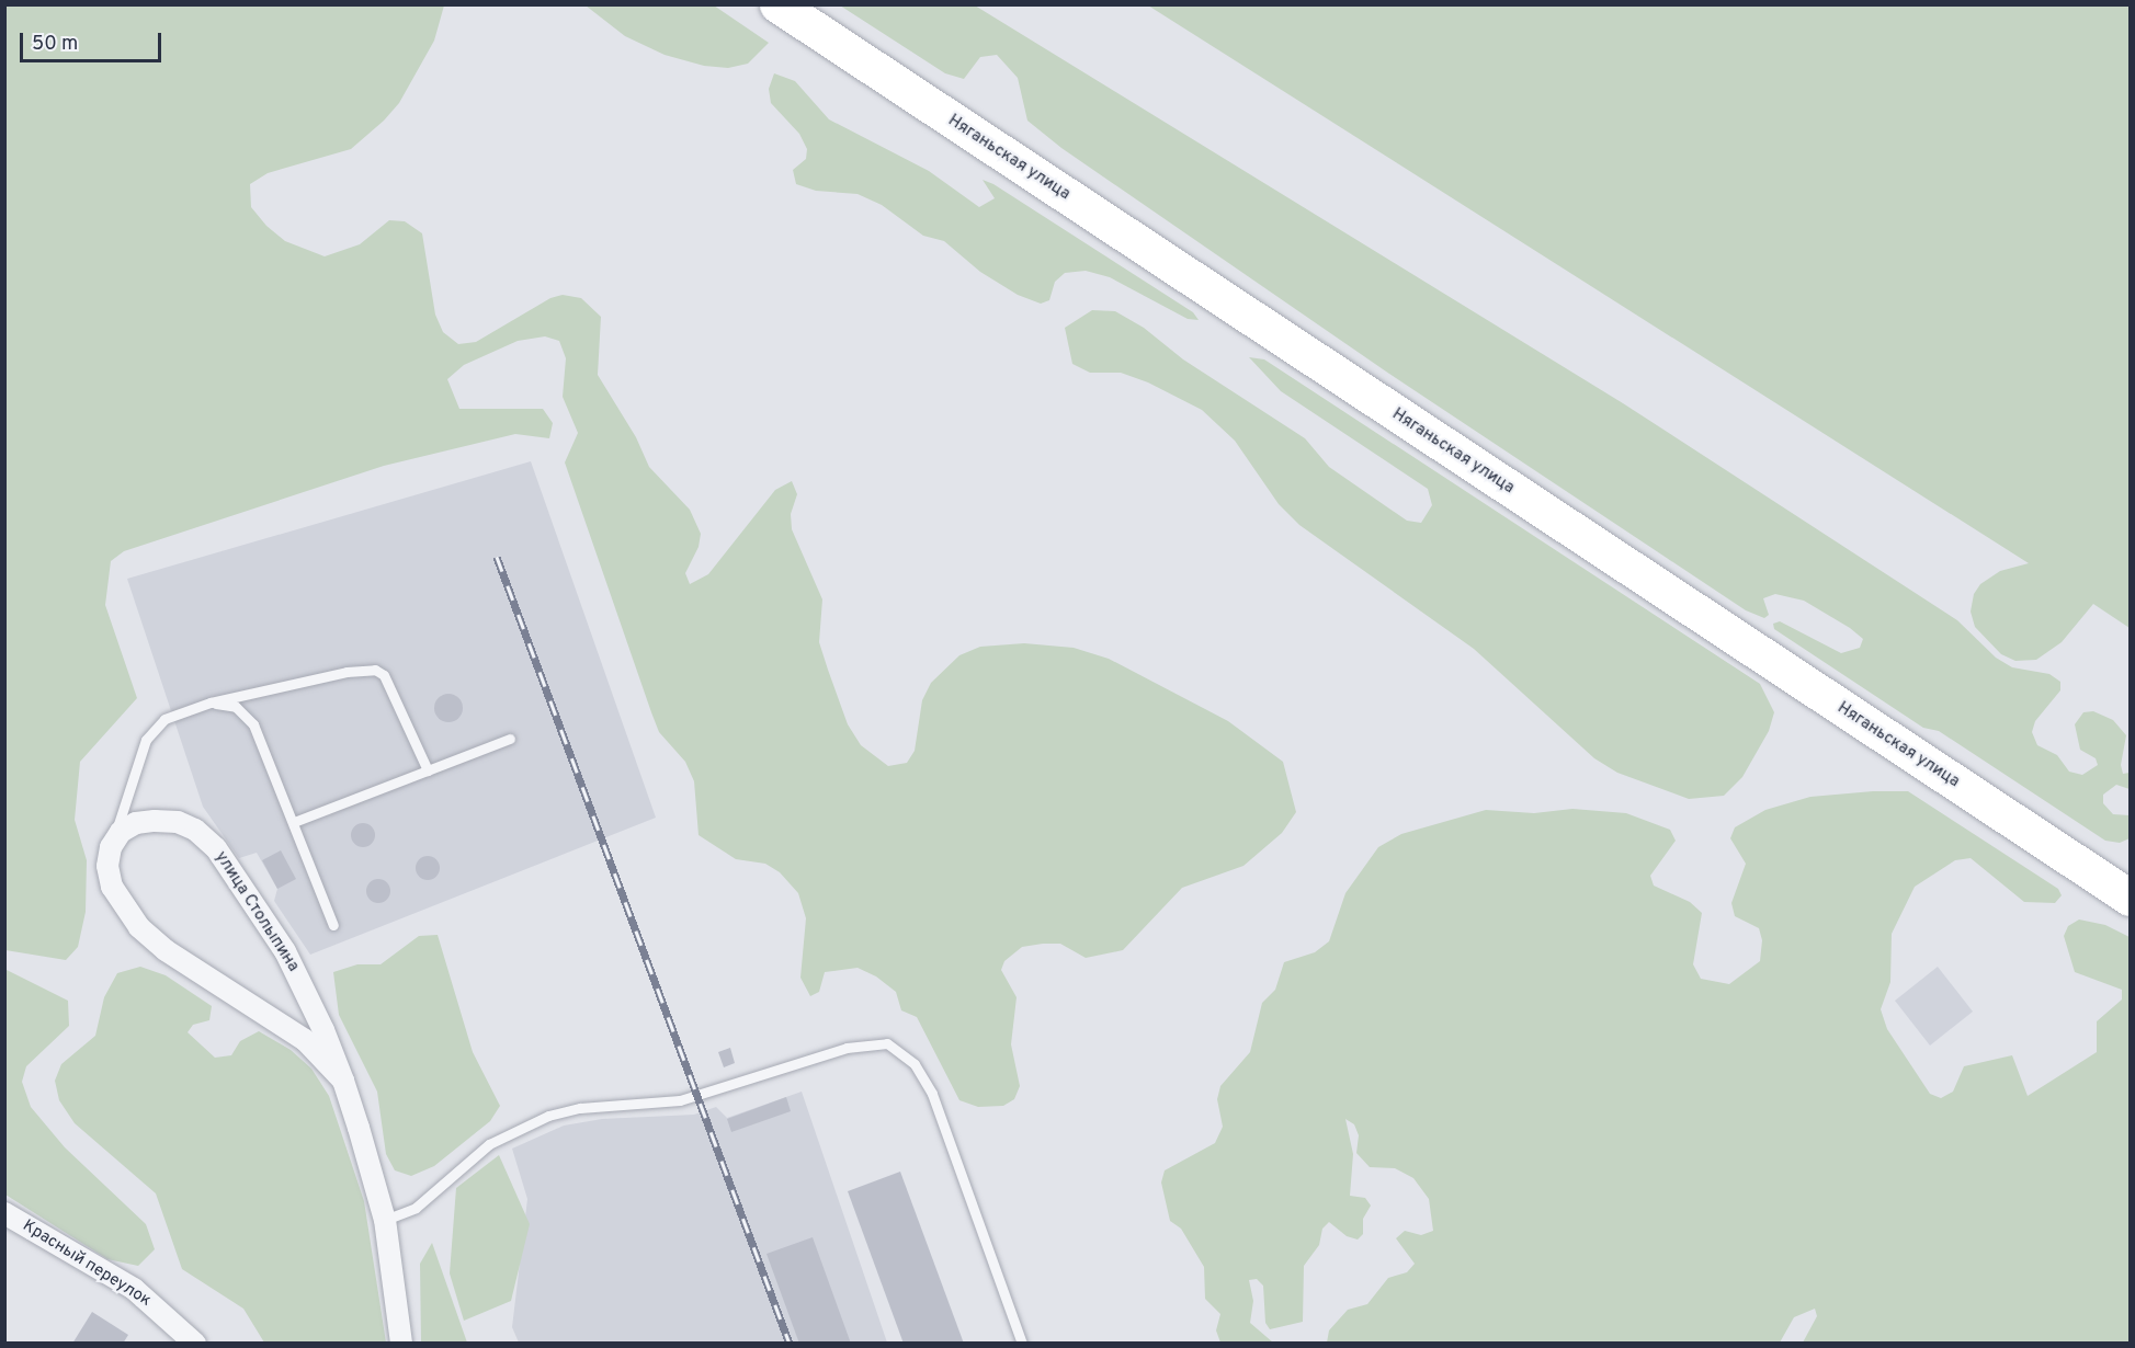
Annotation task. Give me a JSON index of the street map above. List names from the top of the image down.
{
  "streets": {
    "highway": ["Няганьская улица"],
    "street": ["улица Столыпина", "Красный переулок"]
  },
  "scale_bar": "50 m"
}
